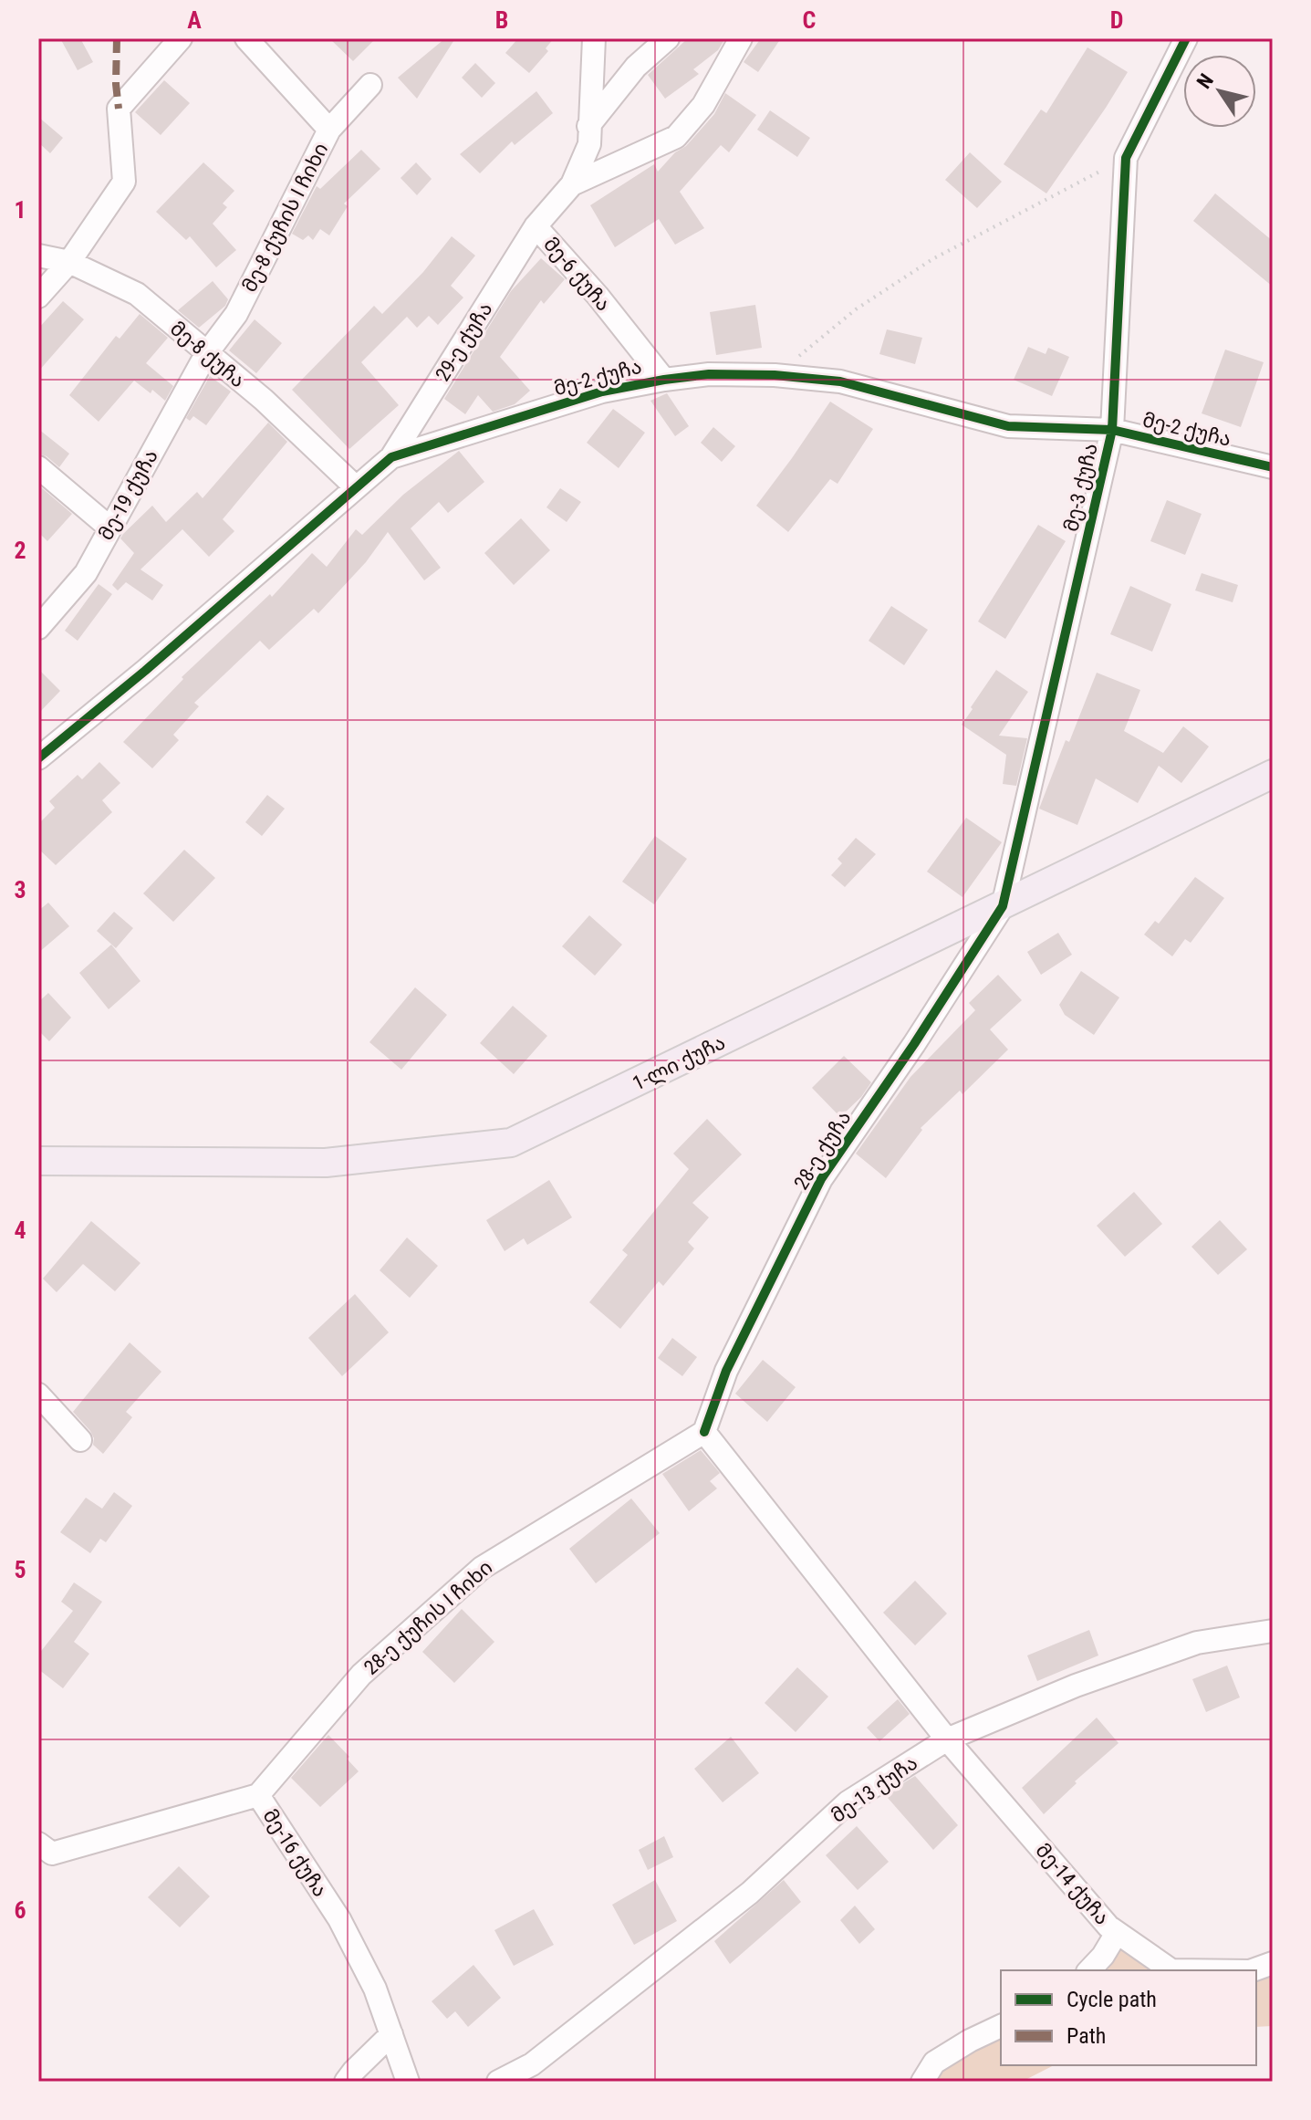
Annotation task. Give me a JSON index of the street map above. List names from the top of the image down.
{
  "streets": {
    "main road": ["1-ლი ქუჩა"],
    "street": [
      "მე-8 ქუჩის I ჩიხი",
      "მე-6 ქუჩა",
      "29-ე ქუჩა",
      "მე-8 ქუჩა",
      "მე-2 ქუჩა",
      "მე-3 ქუჩა",
      "მე-19 ქუჩა",
      "28-ე ქუჩა",
      "28-ე ქუჩის I ჩიხი",
      "მე-13 ქუჩა",
      "მე-16 ქუჩა",
      "მე-14 ქუჩა"
    ]
  },
  "crossings": [
    ["მე-8 ქუჩის I ჩიხი", "მე-8 ქუჩა"],
    ["მე-8 ქუჩის I ჩიხი", "მე-19 ქუჩა"],
    ["მე-6 ქუჩა", "29-ე ქუჩა"],
    ["მე-6 ქუჩა", "მე-2 ქუჩა"],
    ["29-ე ქუჩა", "მე-2 ქუჩა"],
    ["მე-8 ქუჩა", "მე-2 ქუჩა"],
    ["მე-8 ქუჩა", "მე-19 ქუჩა"],
    ["მე-2 ქუჩა", "მე-3 ქუჩა"],
    ["მე-3 ქუჩა", "1-ლი ქუჩა"],
    ["მე-3 ქუჩა", "28-ე ქუჩა"],
    ["1-ლი ქუჩა", "28-ე ქუჩა"],
    ["28-ე ქუჩა", "28-ე ქუჩის I ჩიხი"],
    ["28-ე ქუჩის I ჩიხი", "მე-16 ქუჩა"],
    ["მე-13 ქუჩა", "მე-14 ქუჩა"]
  ],
  "legend": ["Cycle path", "Path"],
  "north": "top left",
  "grid": {
    "columns": [
      "A",
      "B",
      "C",
      "D"
    ],
    "rows": [
      "1",
      "2",
      "3",
      "4",
      "5",
      "6"
    ]
  }
}
